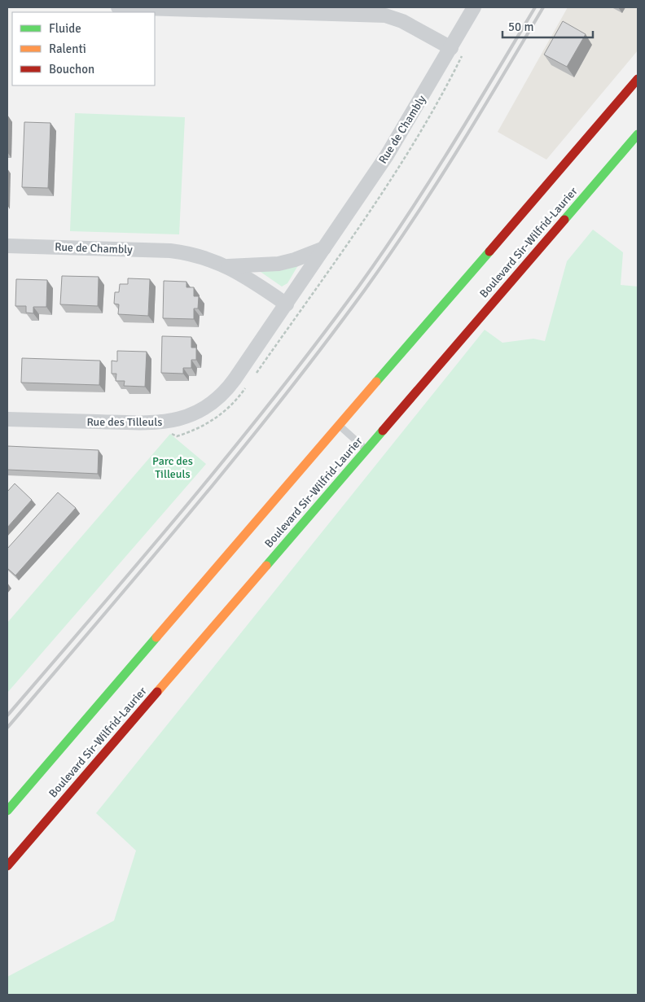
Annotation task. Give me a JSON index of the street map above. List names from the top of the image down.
{
  "streets": {
    "main road": ["Boulevard Sir-Wilfrid-Laurier"],
    "street": ["Rue de Chambly", "Rue des Tilleuls"]
  },
  "crossings": [
    ["Rue de Chambly", "Rue des Tilleuls"]
  ],
  "parks": ["Parc des Tilleuls"],
  "legend": ["Fluide", "Ralenti", "Bouchon"],
  "scale_bar": "50 m"
}
